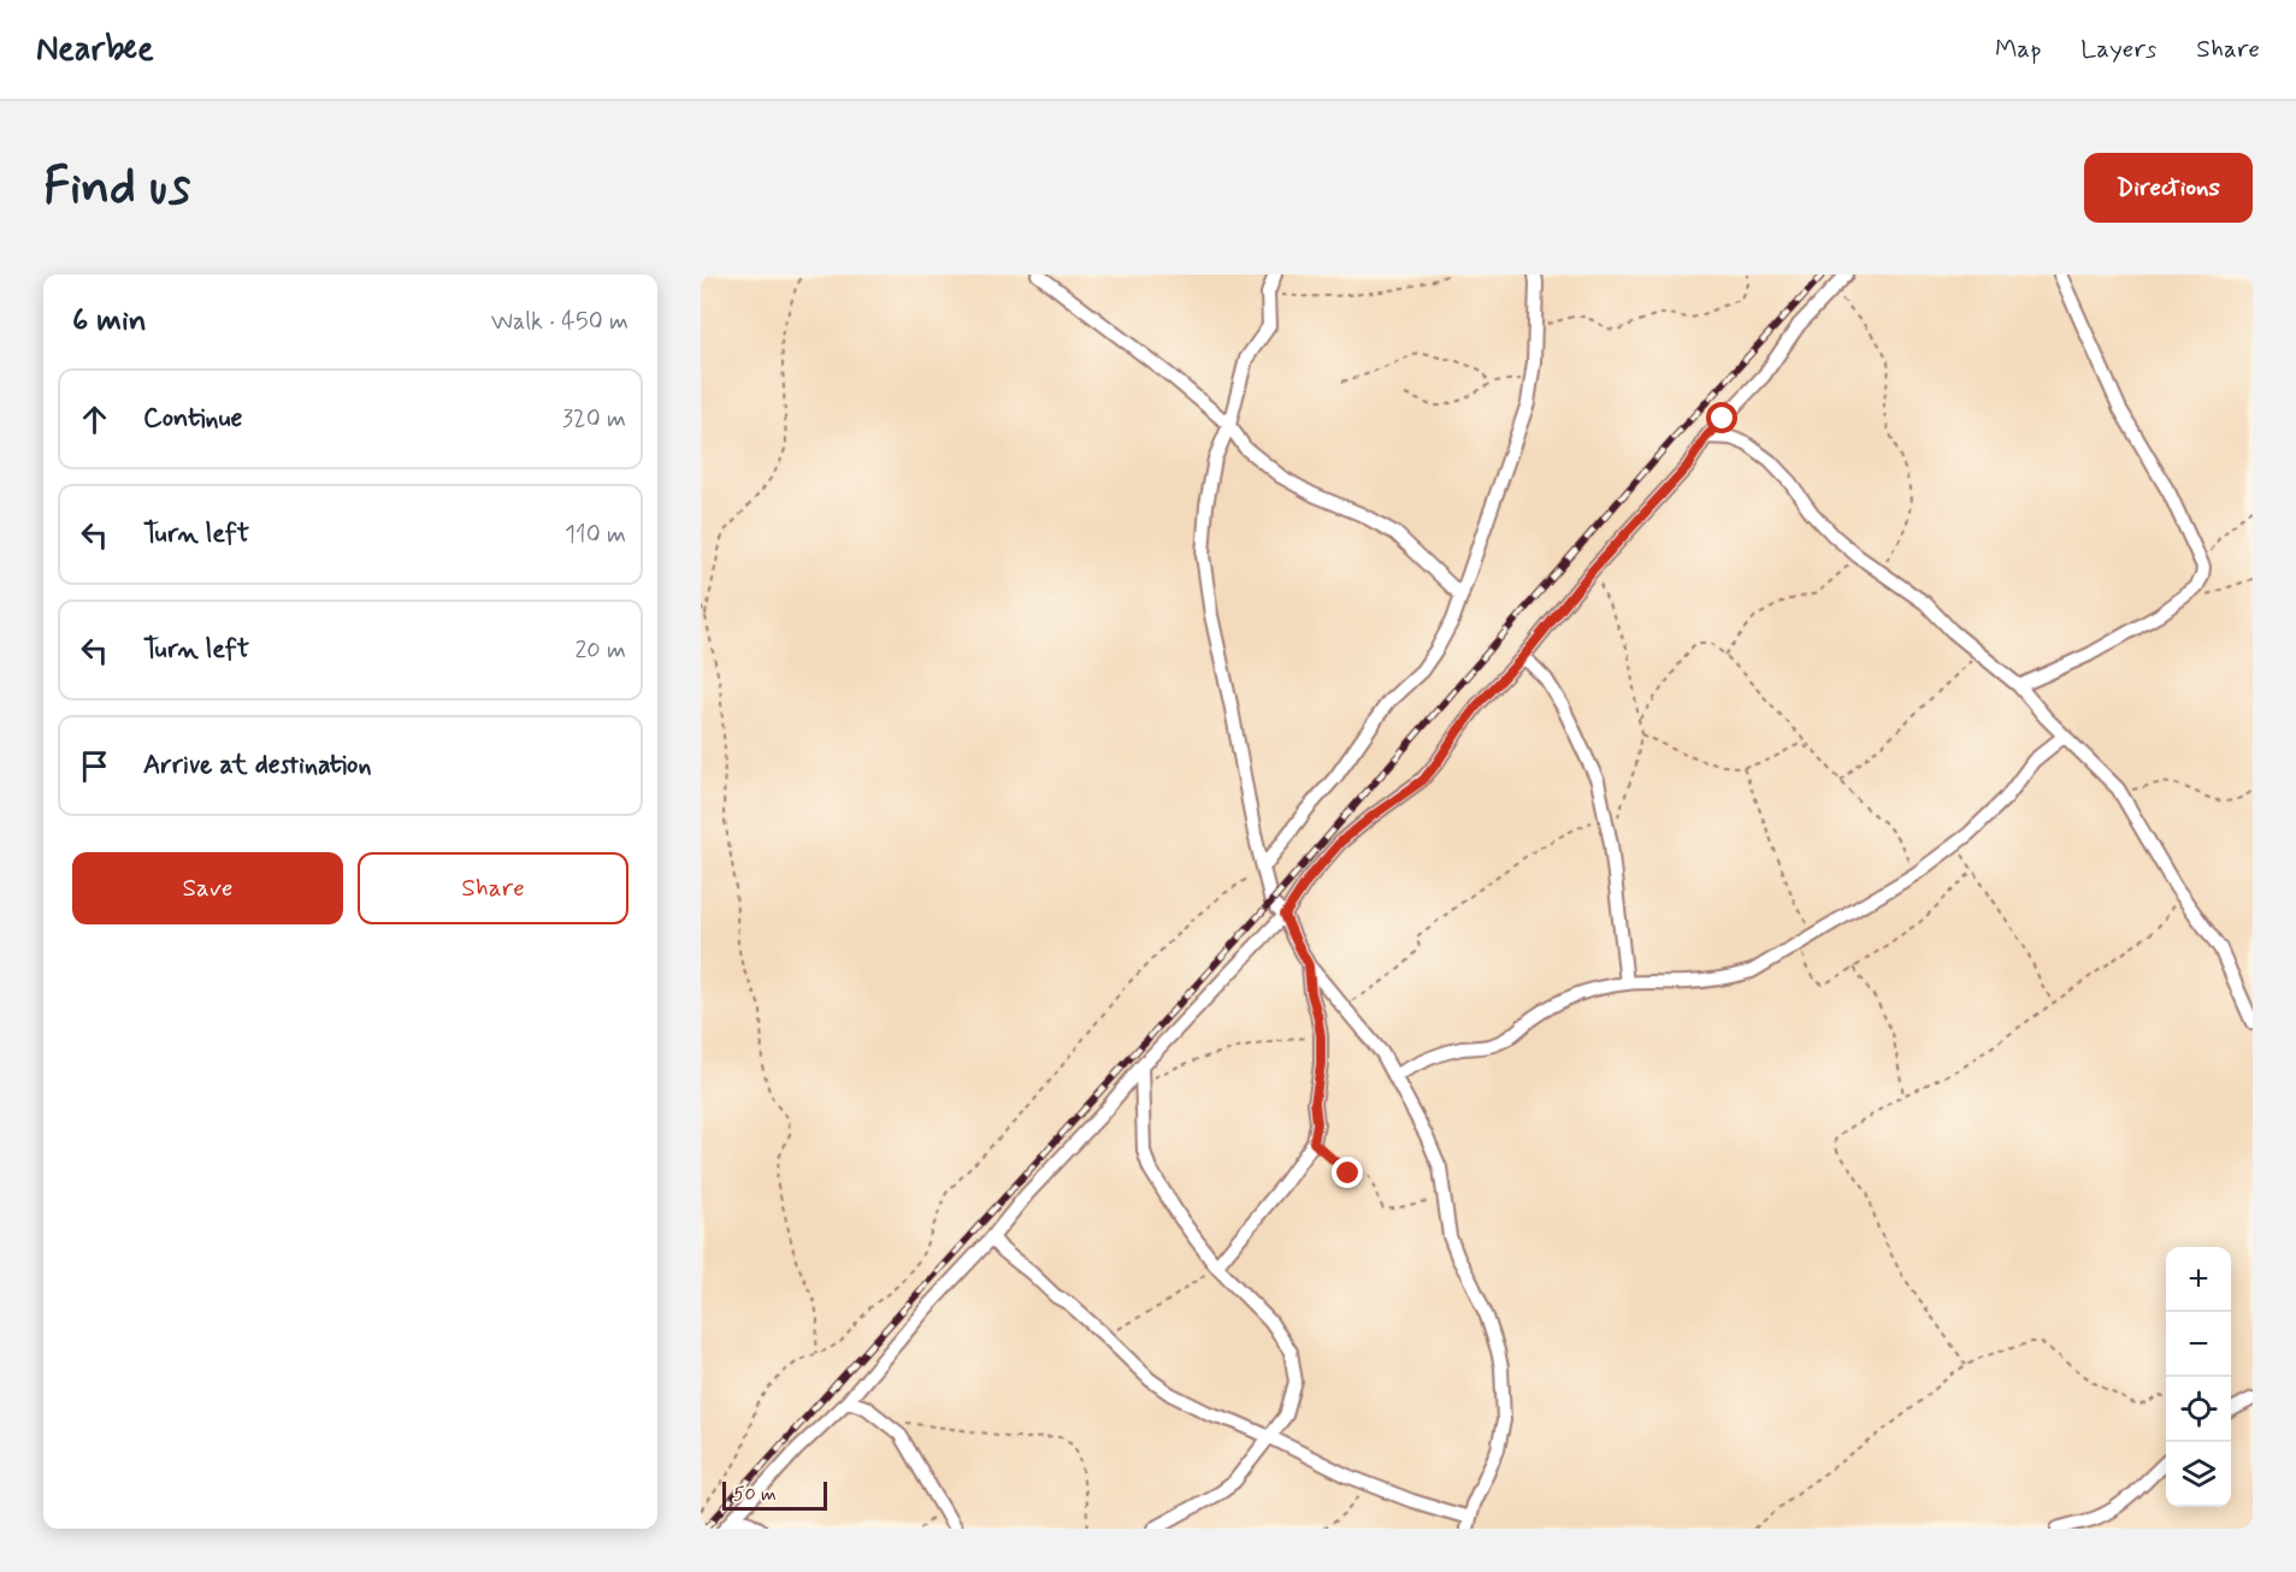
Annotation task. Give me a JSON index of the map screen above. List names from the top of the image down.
{
  "scale_bar": "50 m",
  "page": {
    "header": "Nearbee",
    "nav": ["Map", "Layers", "Share"],
    "buttons": [
      "Directions",
      ["Save", "Share"]
    ],
    "title": "Find us",
    "heading": ["6 min", "Walk · 450 m"],
    "list": [
      ["Continue", "320 m"],
      ["Turn left", "110 m"],
      ["Turn left", "20 m"],
      "Arrive at destination"
    ],
    "map_buttons": ["+", "−"],
    "scale": "50 m"
  }
}
